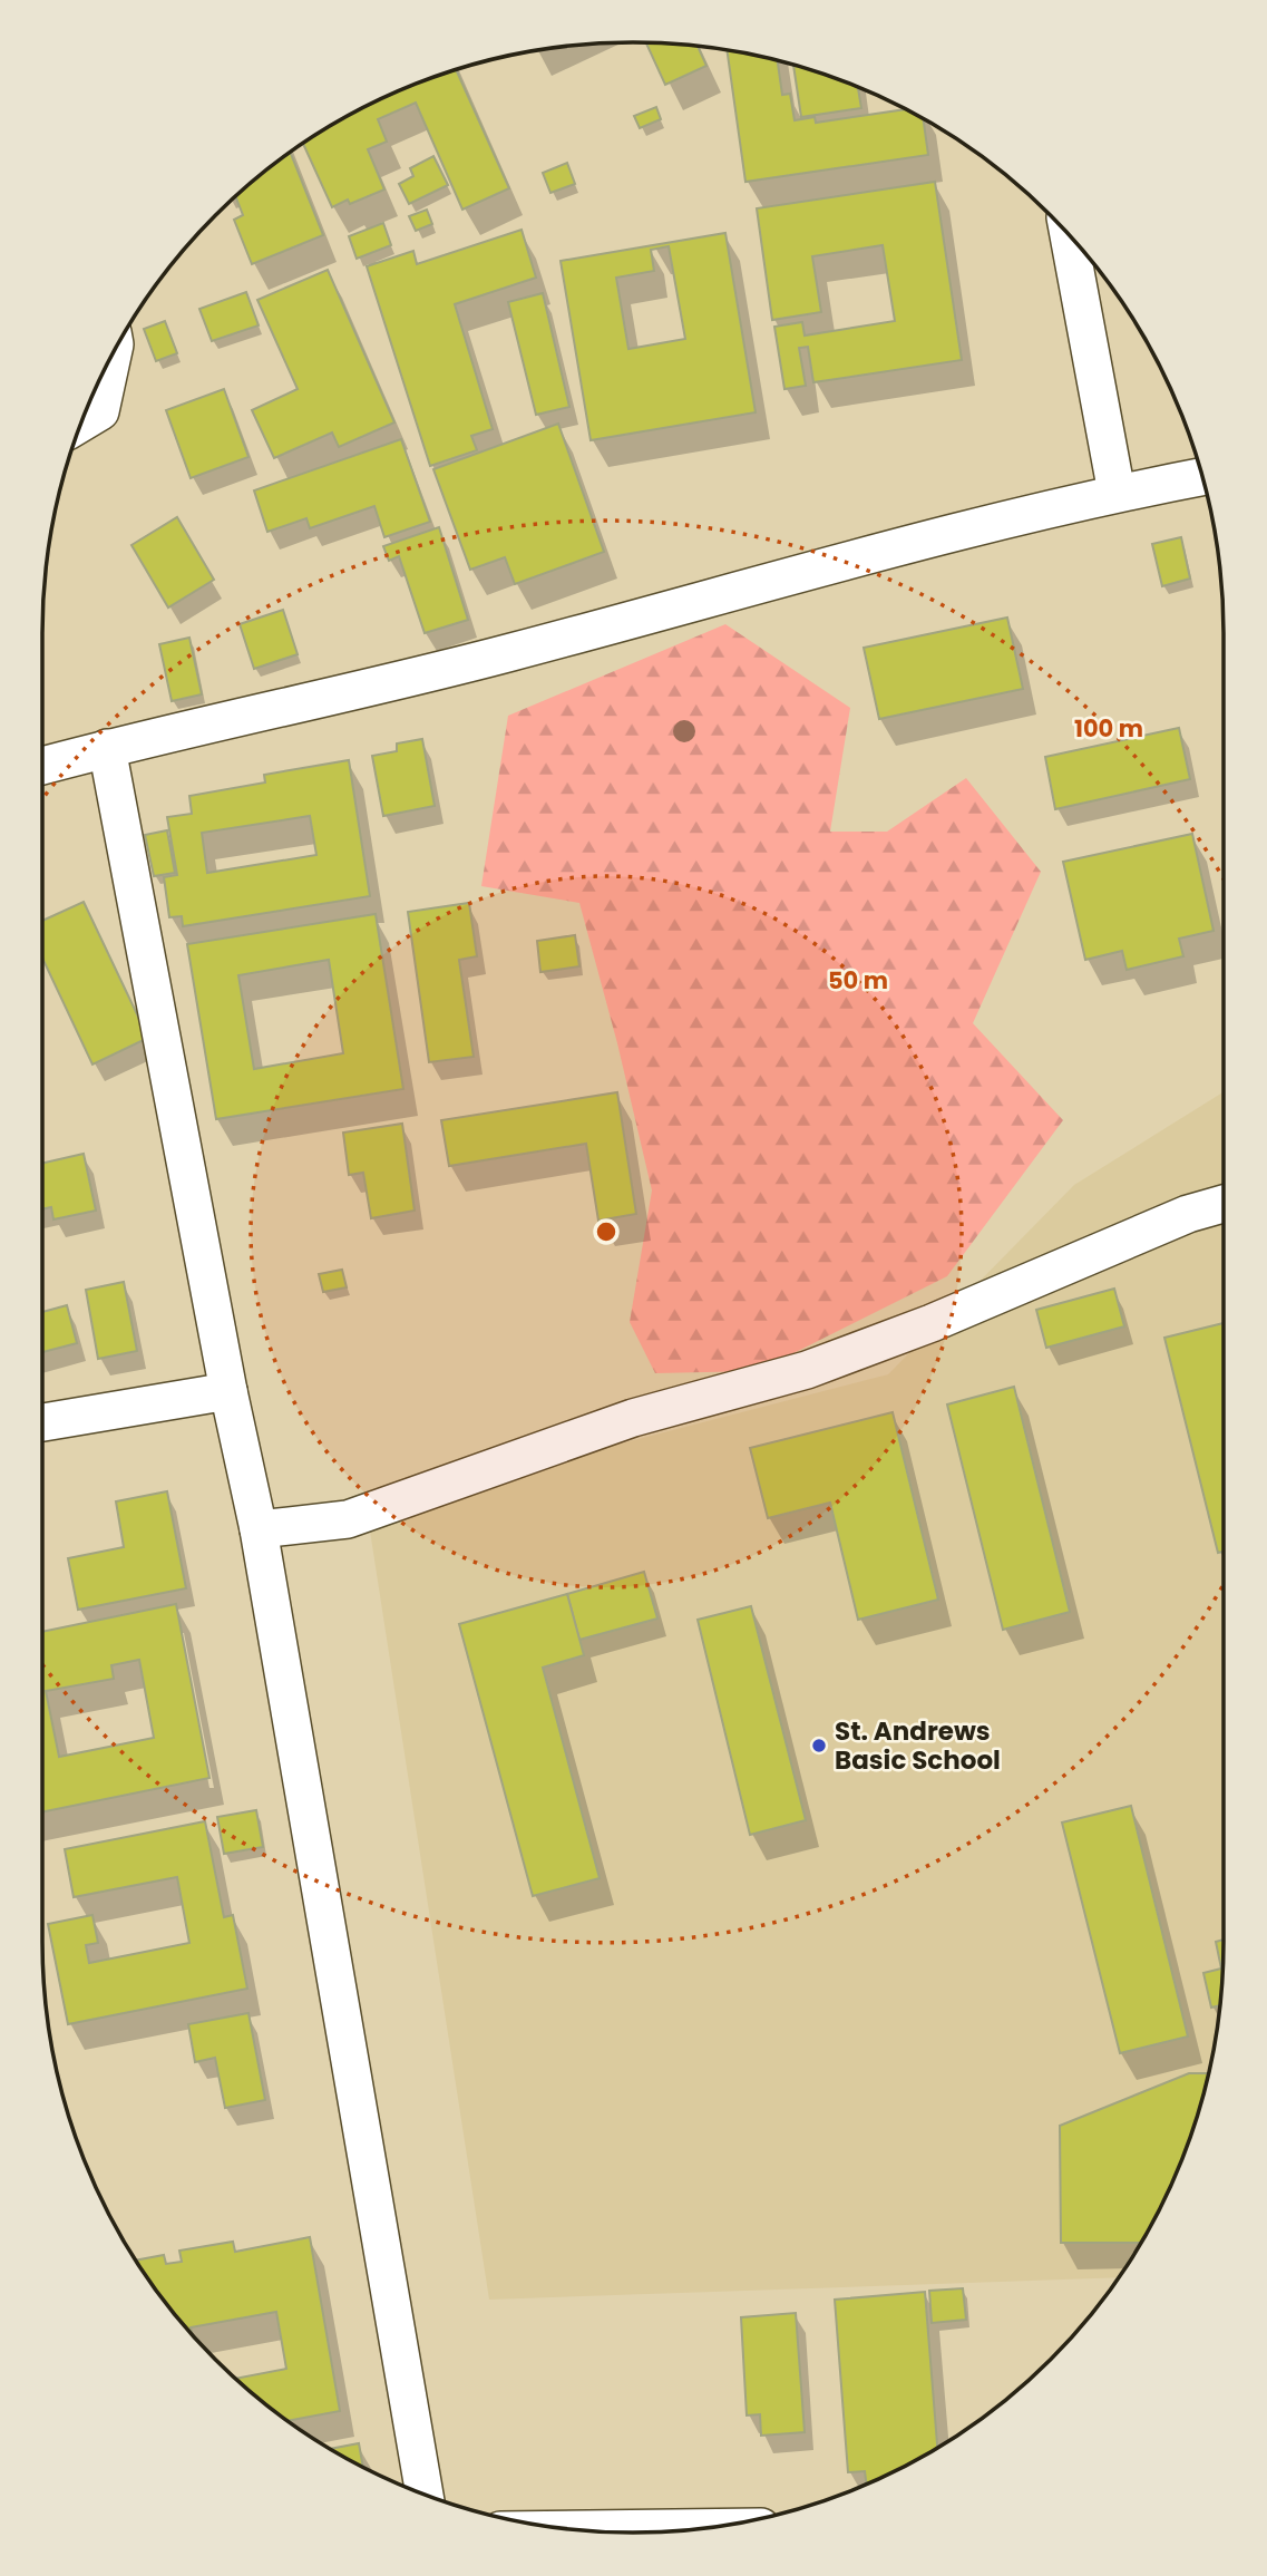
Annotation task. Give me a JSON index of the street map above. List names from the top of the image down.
{
  "places": ["St. Andrews Basic School"],
  "rings": ["100 m", "50 m"]
}
